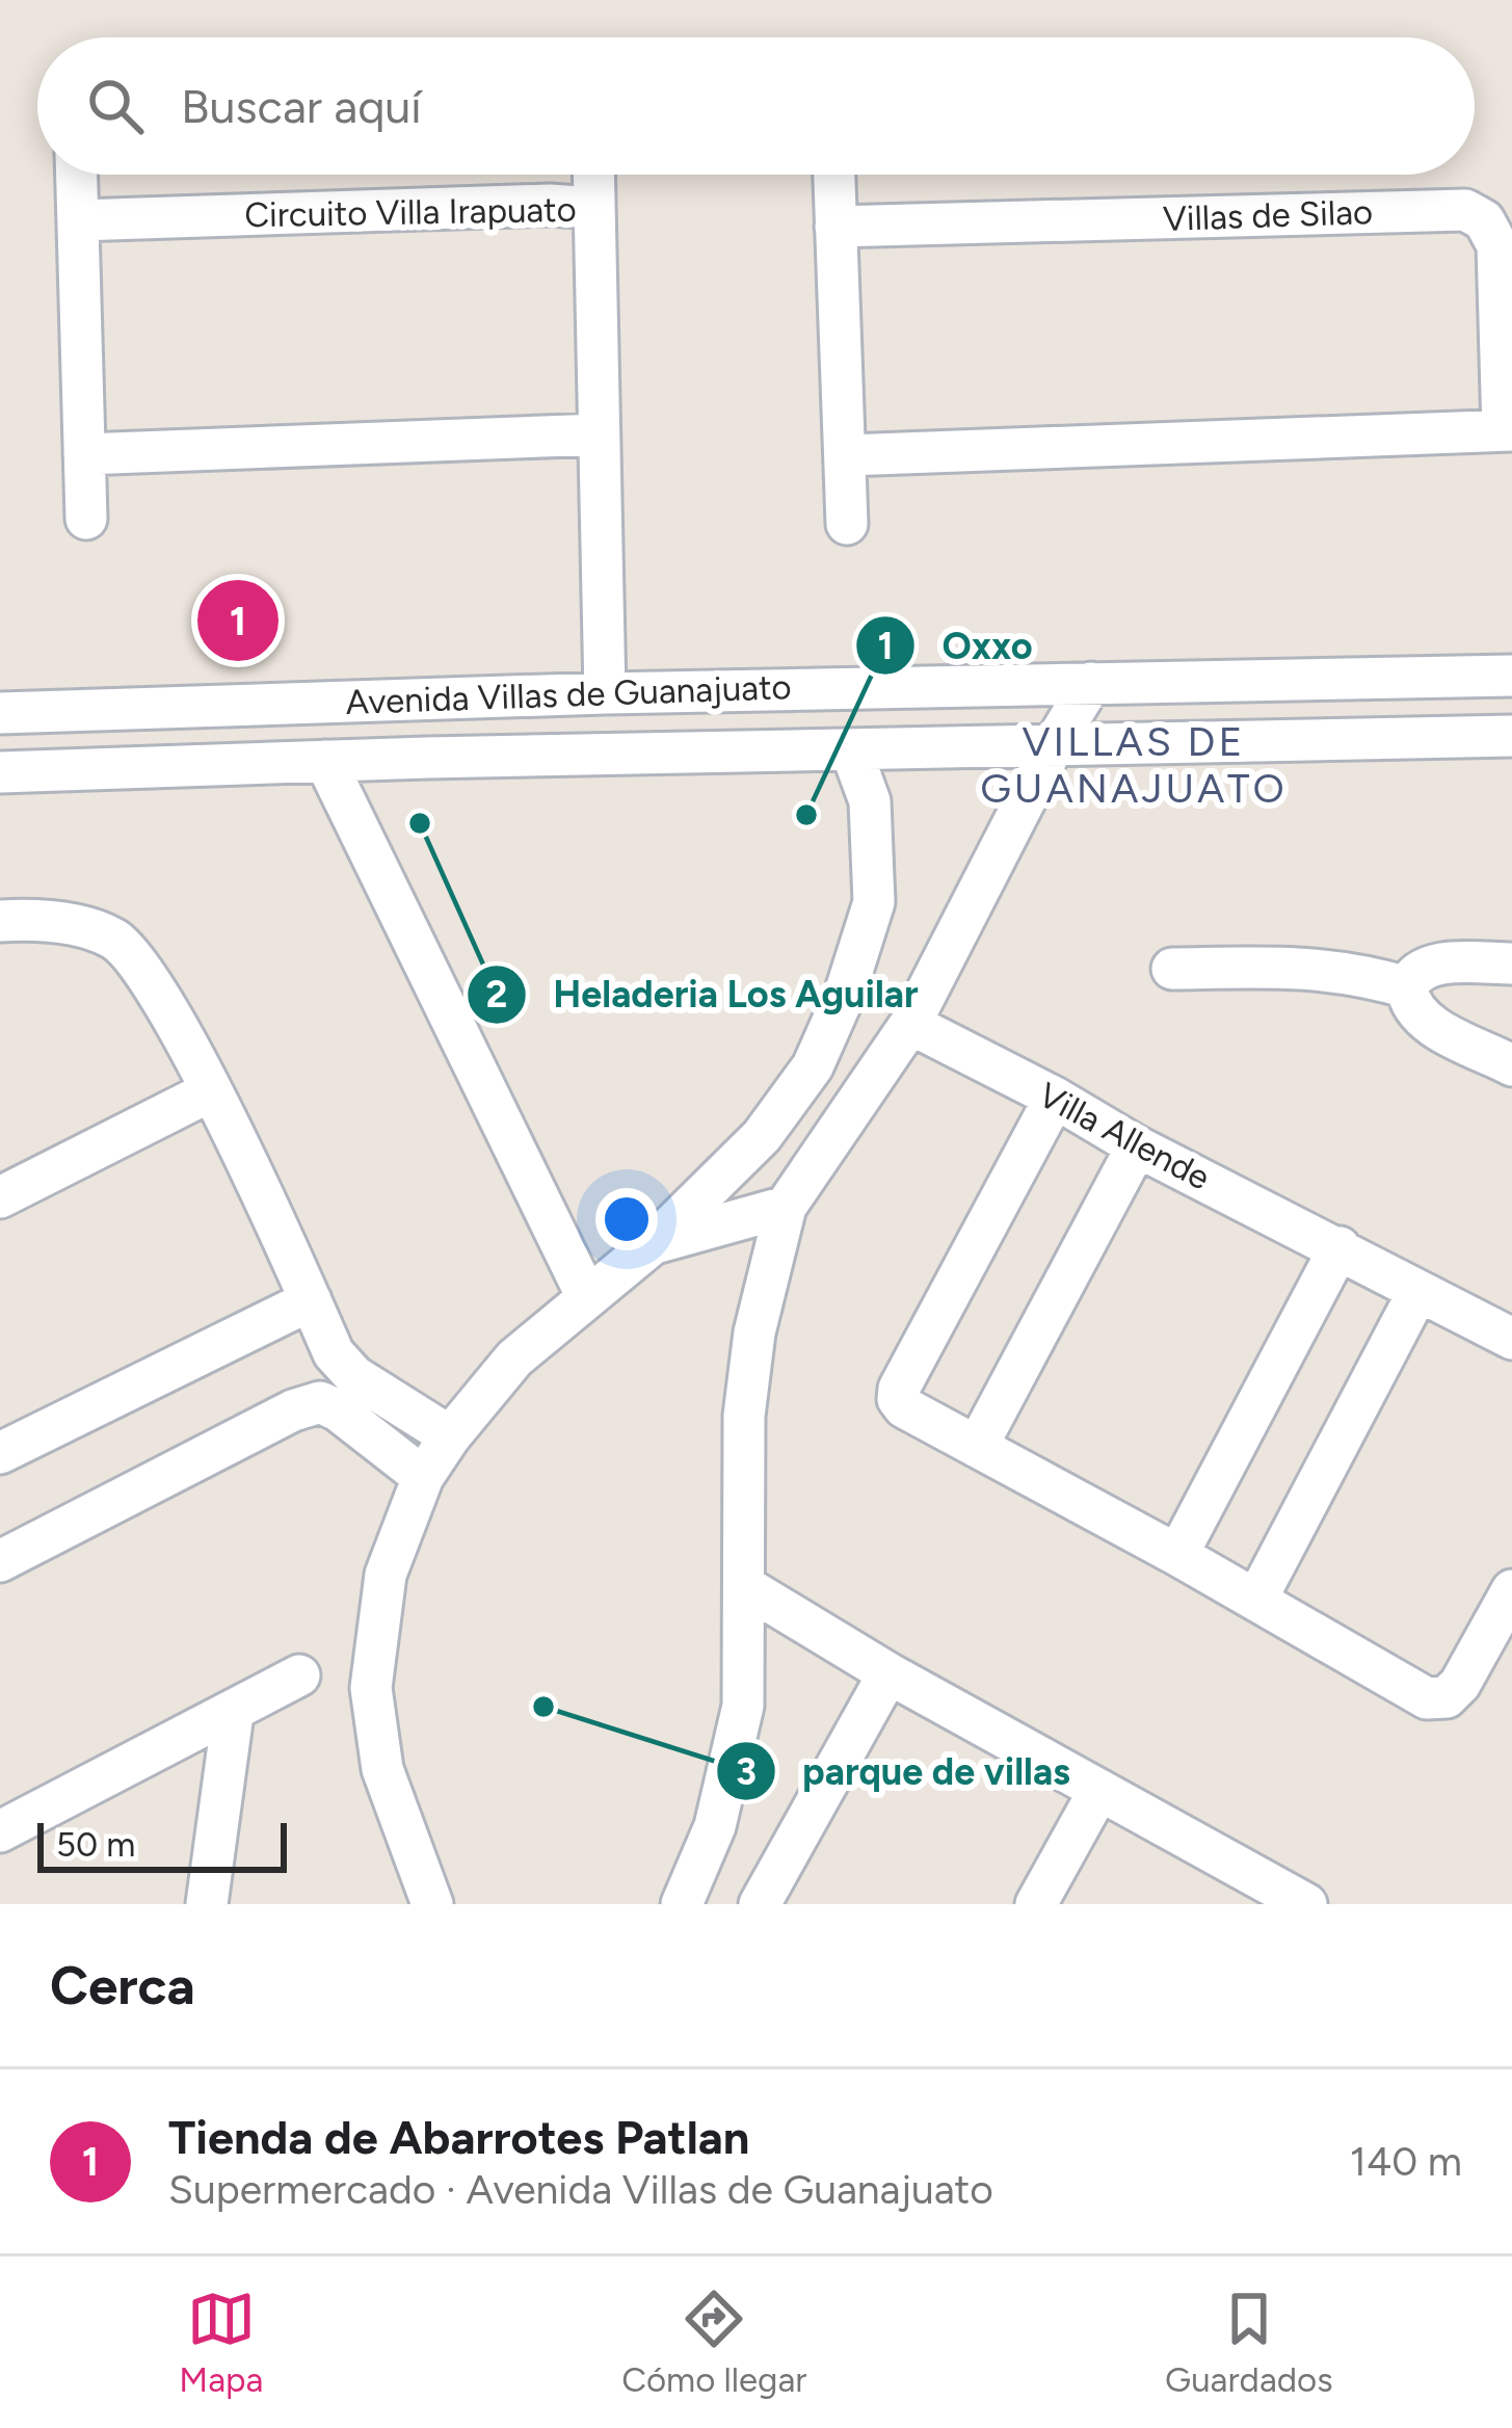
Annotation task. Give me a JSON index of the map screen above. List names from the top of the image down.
{
  "streets": {
    "street": [
      "Circuito Villa Irapuato",
      "Villas de Silao",
      "Avenida Villas de Guanajuato",
      "Villa Allende"
    ]
  },
  "crossings": [
    ["Circuito Villa Irapuato", "Avenida Villas de Guanajuato"]
  ],
  "districts": ["VILLAS DE GUANAJUATO"],
  "places": ["Oxxo", "Heladeria Los Aguilar", "parque de villas"],
  "scale_bar": "50 m",
  "page": {
    "search": "Buscar aquí",
    "pins": "1",
    "scale": "50 m",
    "heading": "Cerca",
    "list": [
      {
        "mark": "1",
        "name": "Tienda de Abarrotes Patlan",
        "note": "Supermercado · Avenida Villas de Guanajuato",
        "value": "140 m"
      }
    ],
    "nav": ["Mapa", "Cómo llegar", "Guardados"]
  }
}
